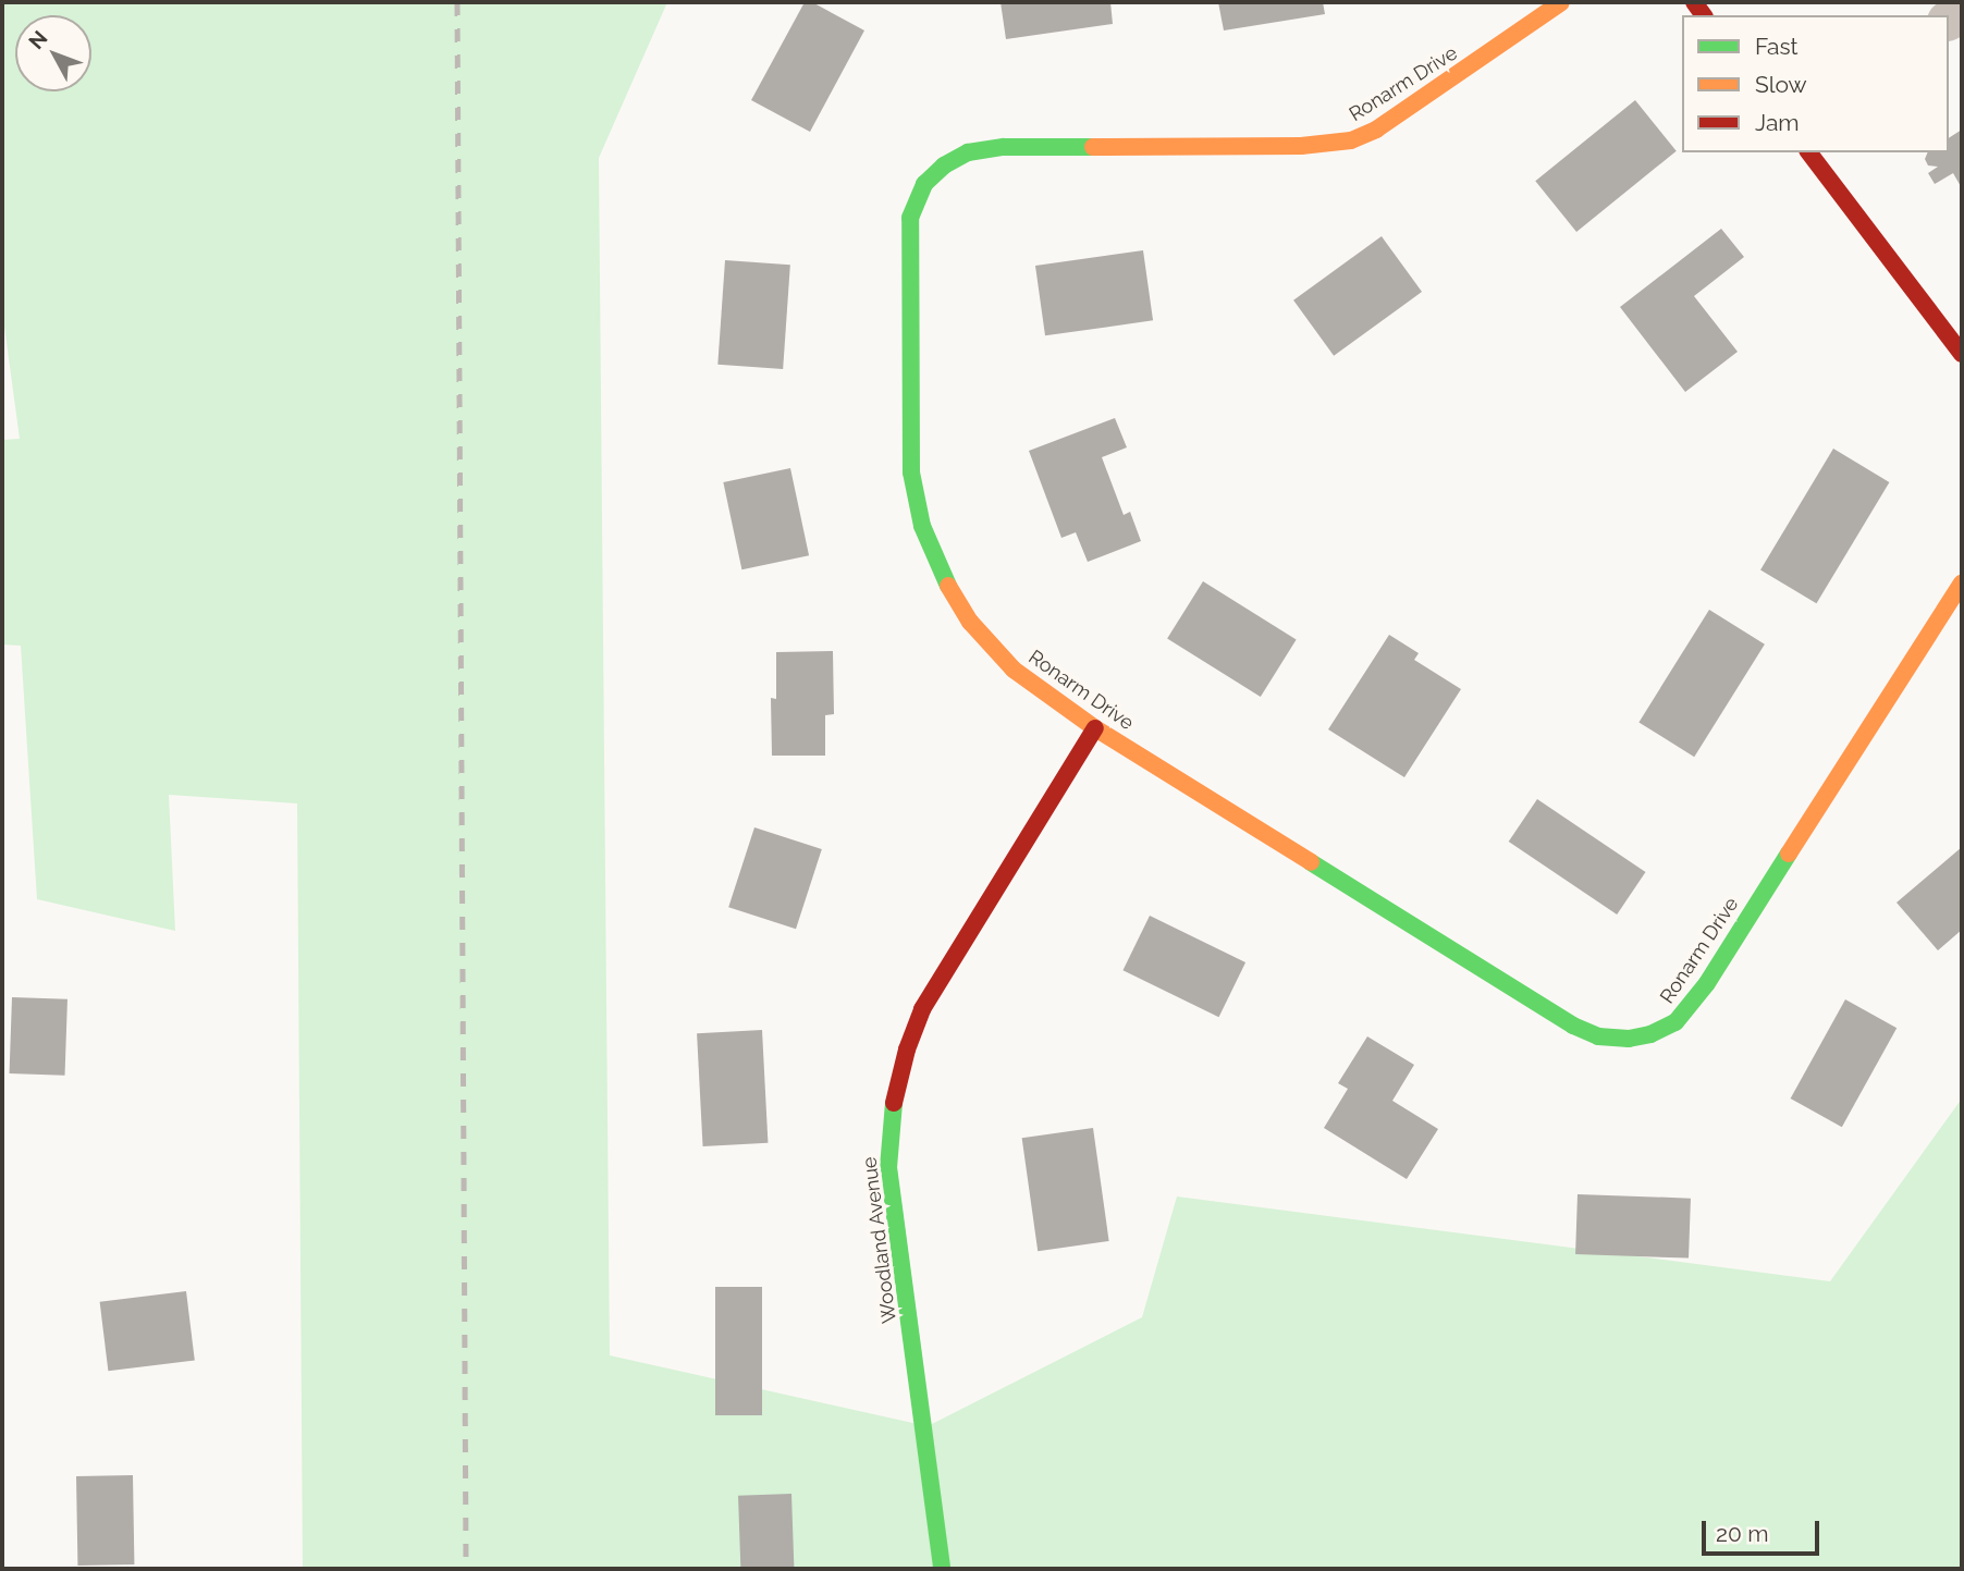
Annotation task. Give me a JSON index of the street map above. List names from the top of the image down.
{
  "streets": {
    "street": ["Ronarm Drive", "Woodland Avenue"]
  },
  "crossings": [
    ["Ronarm Drive", "Woodland Avenue"]
  ],
  "legend": ["Fast", "Slow", "Jam"],
  "scale_bar": "20 m",
  "north": "top left"
}
